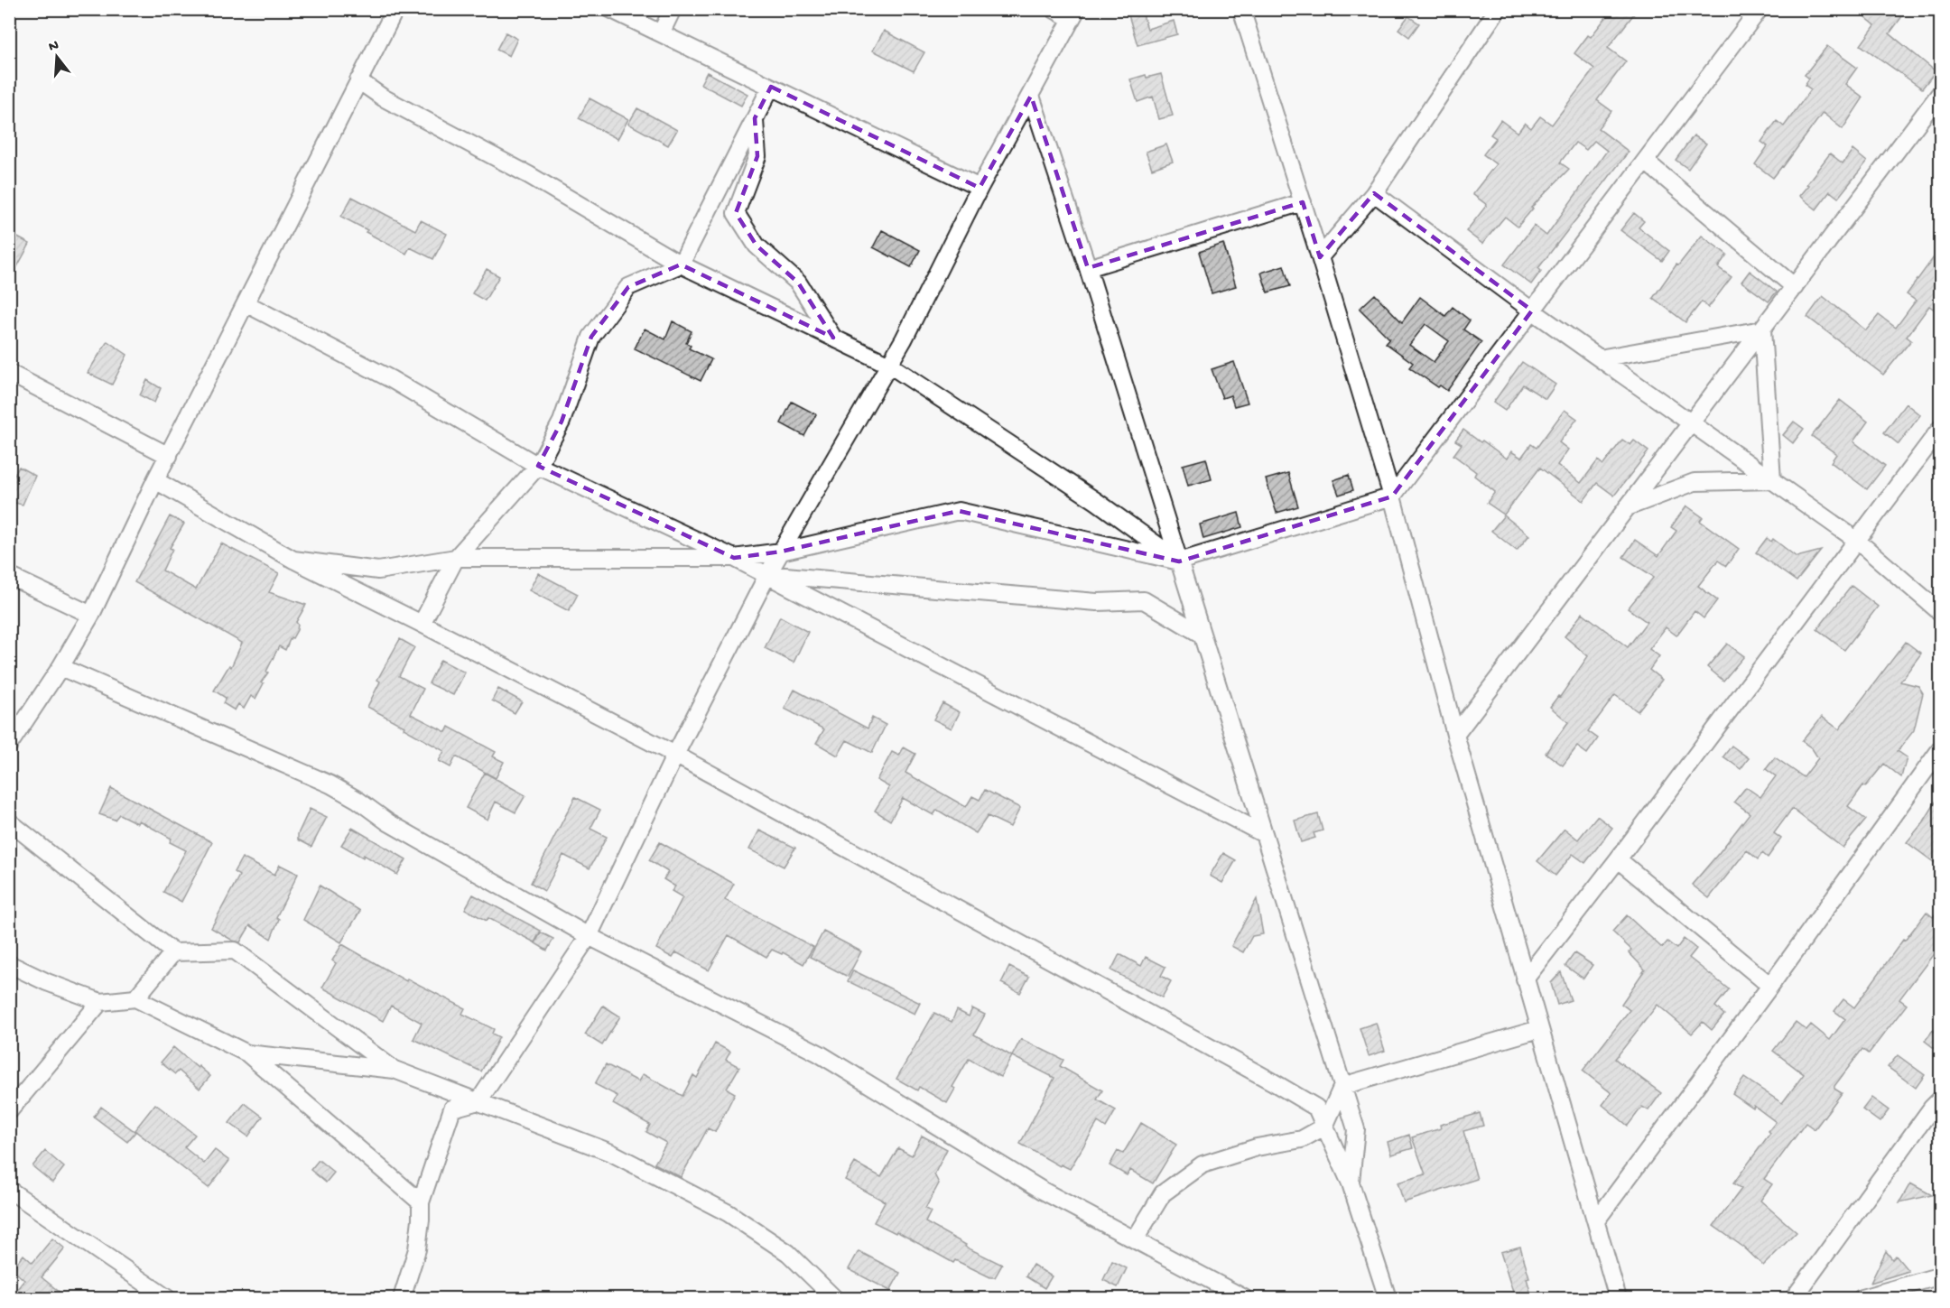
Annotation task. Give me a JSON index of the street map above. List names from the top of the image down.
{
  "north": "top"
}
